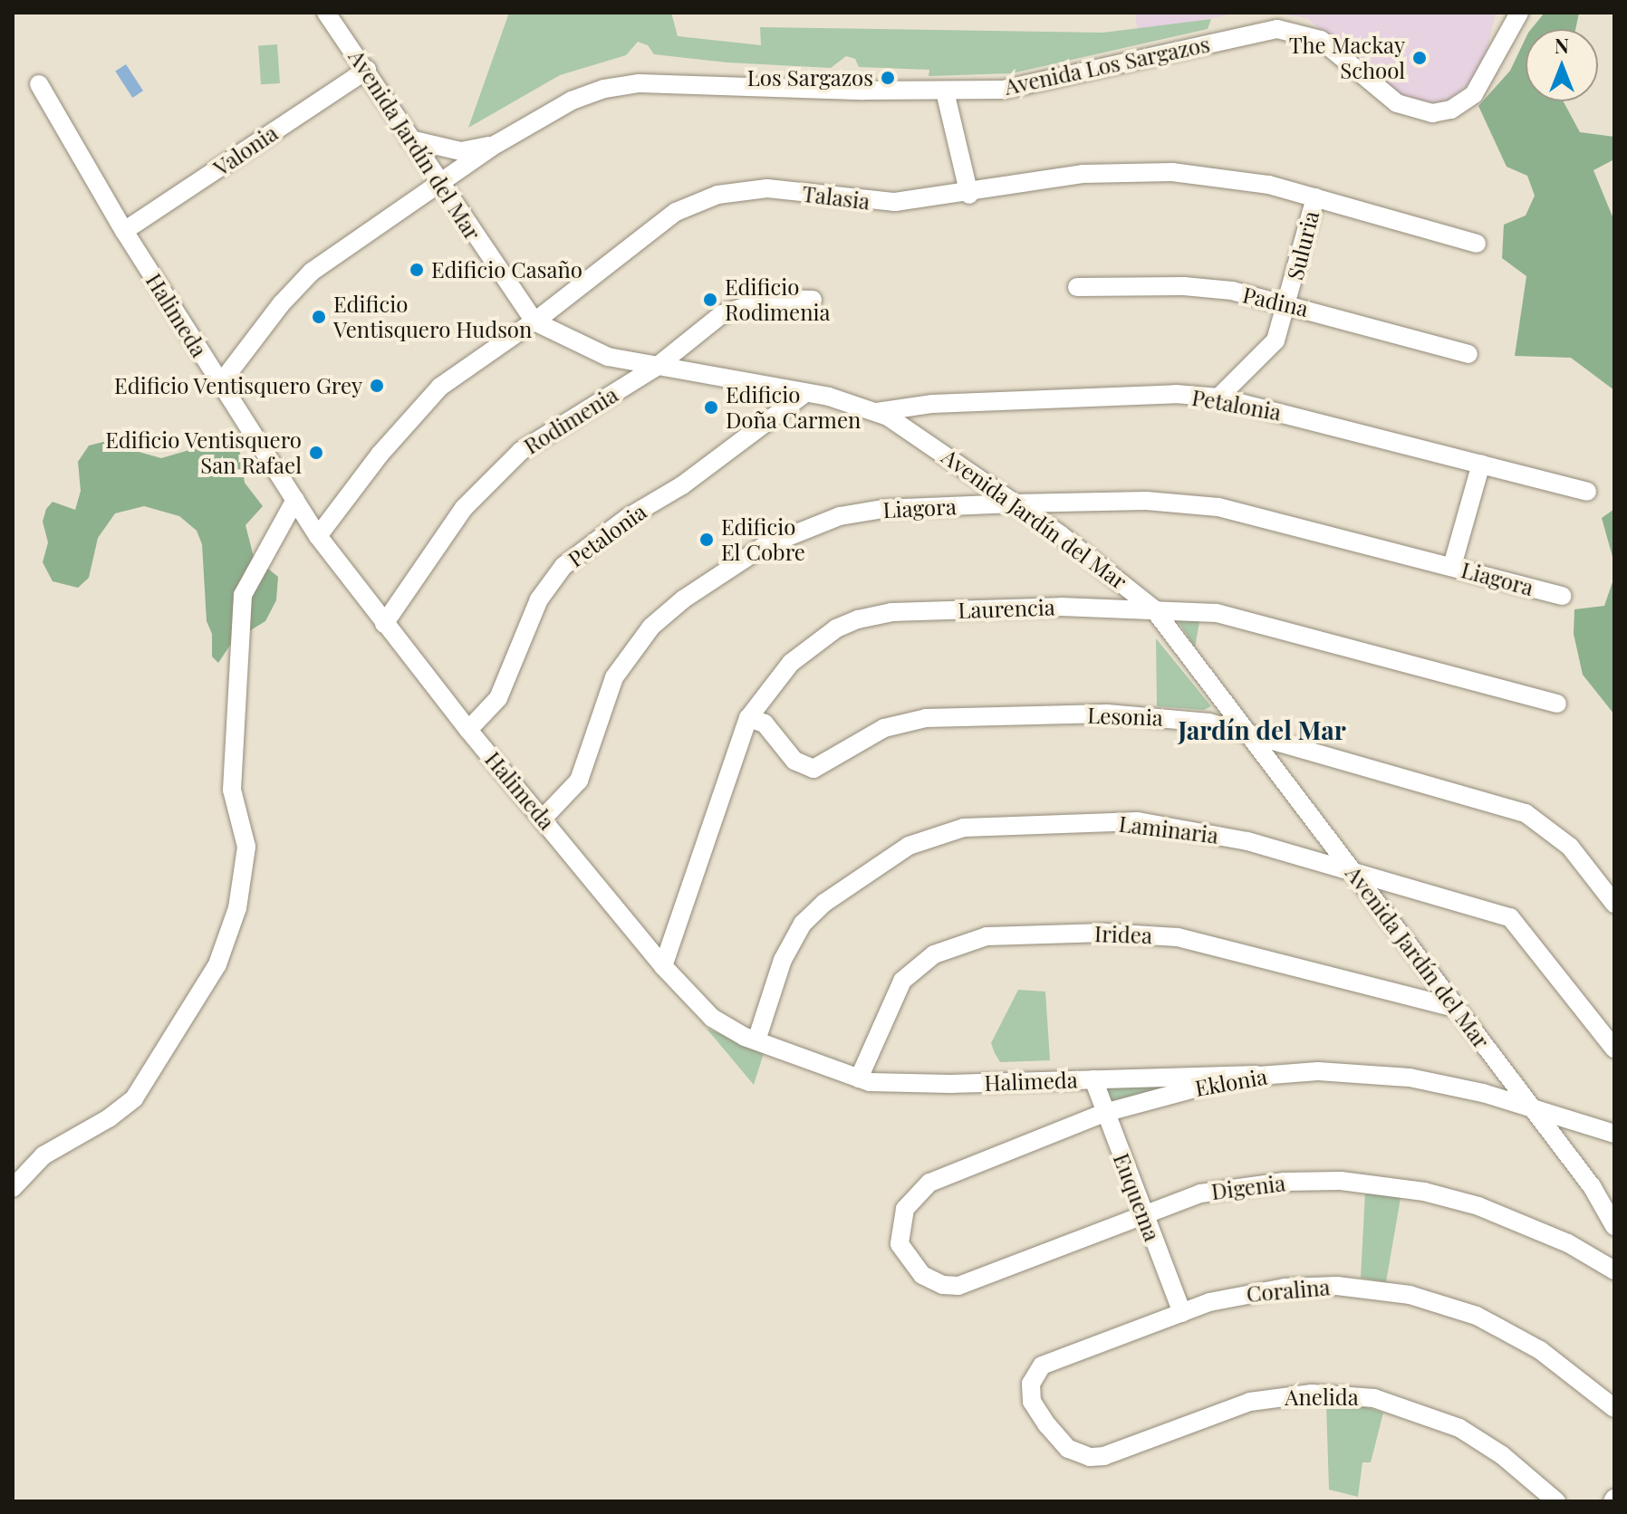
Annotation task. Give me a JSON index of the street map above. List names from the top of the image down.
{
  "streets": {
    "street": [
      "Avenida Los Sargazos",
      "Avenida Jardín del Mar",
      "Valonia",
      "Talasia",
      "Suluria",
      "Padina",
      "Halimeda",
      "Petalonia",
      "Rodimenia",
      "Liagora",
      "Laurencia",
      "Lesonia",
      "Laminaria",
      "Iridea",
      "Eklonia",
      "Digenia",
      "Euquema",
      "Coralina",
      "Anelida"
    ]
  },
  "crossings": [
    ["Avenida Los Sargazos", "Avenida Jardín del Mar"],
    ["Avenida Los Sargazos", "Halimeda"],
    ["Avenida Jardín del Mar", "Valonia"],
    ["Avenida Jardín del Mar", "Talasia"],
    ["Avenida Jardín del Mar", "Petalonia"],
    ["Avenida Jardín del Mar", "Rodimenia"],
    ["Avenida Jardín del Mar", "Liagora"],
    ["Avenida Jardín del Mar", "Laurencia"],
    ["Avenida Jardín del Mar", "Lesonia"],
    ["Avenida Jardín del Mar", "Laminaria"],
    ["Avenida Jardín del Mar", "Iridea"],
    ["Avenida Jardín del Mar", "Eklonia"],
    ["Valonia", "Halimeda"],
    ["Talasia", "Suluria"],
    ["Talasia", "Halimeda"],
    ["Suluria", "Padina"],
    ["Suluria", "Petalonia"],
    ["Halimeda", "Petalonia"],
    ["Halimeda", "Rodimenia"],
    ["Halimeda", "Liagora"],
    ["Halimeda", "Laurencia"],
    ["Halimeda", "Laminaria"],
    ["Halimeda", "Iridea"],
    ["Halimeda", "Eklonia"],
    ["Halimeda", "Euquema"],
    ["Laurencia", "Lesonia"],
    ["Eklonia", "Digenia"],
    ["Eklonia", "Euquema"],
    ["Digenia", "Euquema"],
    ["Euquema", "Coralina"],
    ["Coralina", "Anelida"]
  ],
  "districts": ["Jardín del Mar"],
  "places": [
    "The Mackay School",
    "Los Sargazos",
    "Edificio Casaño",
    "Edificio Rodimenia",
    "Edificio Ventisquero Hudson",
    "Edificio Ventisquero Grey",
    "Edificio Doña Carmen",
    "Edificio Ventisquero San Rafael",
    "Edificio El Cobre"
  ],
  "north": "top"
}
